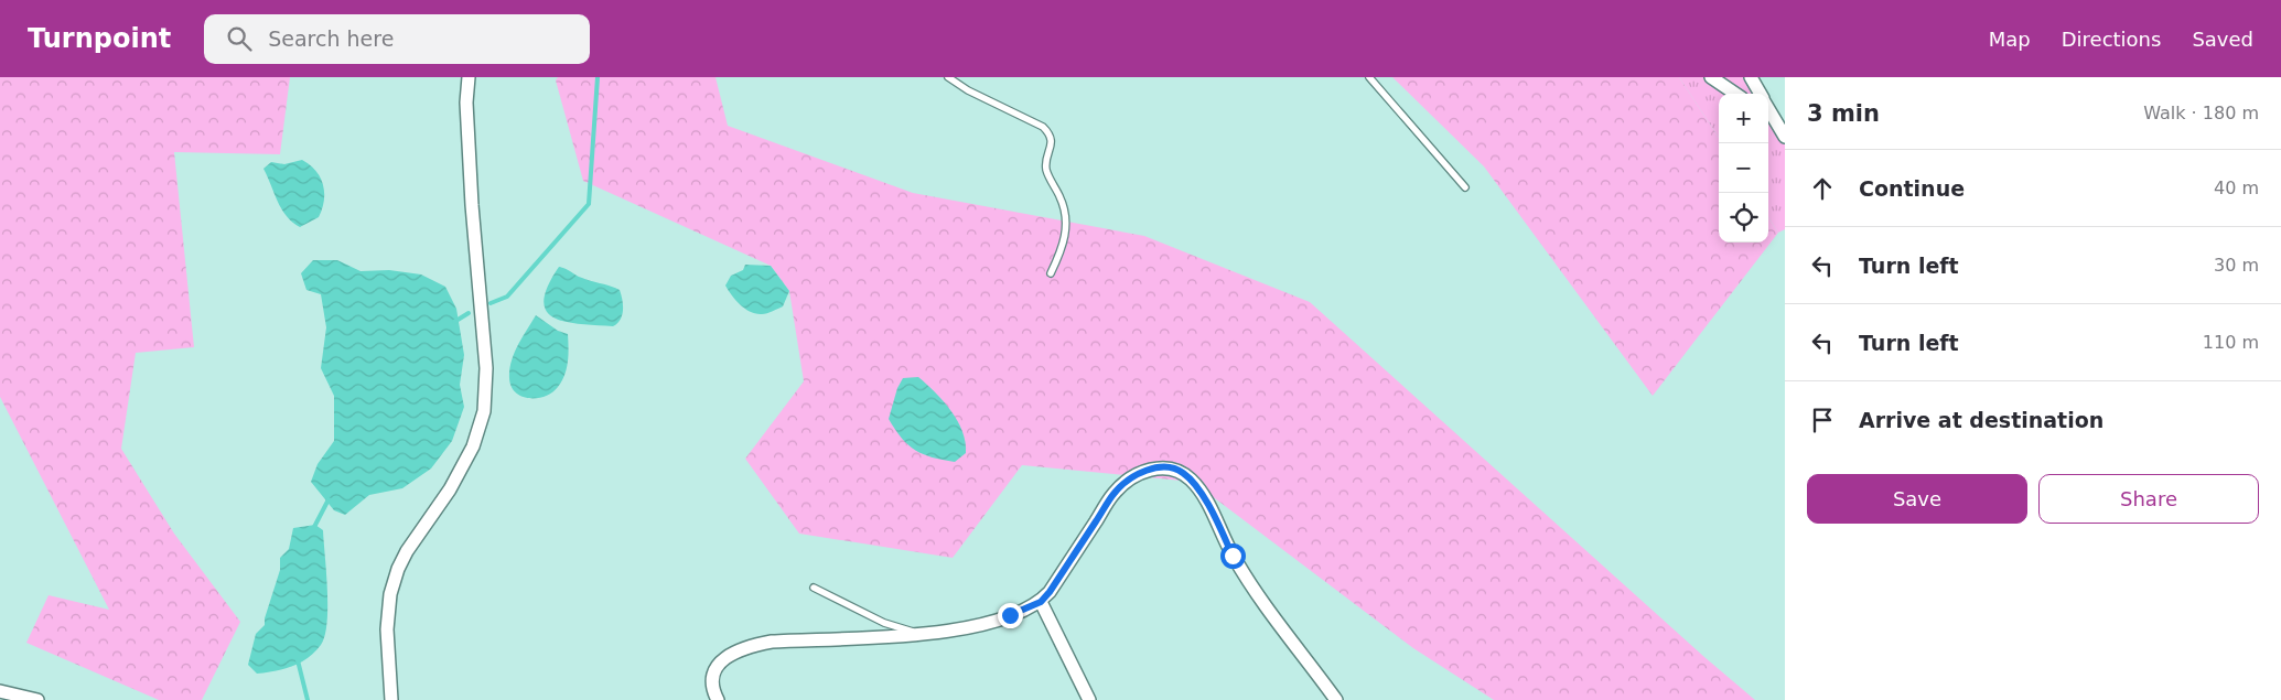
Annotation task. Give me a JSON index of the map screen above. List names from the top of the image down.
{
  "page": {
    "header": "Turnpoint",
    "search": "Search here",
    "nav": ["Map", "Directions", "Saved"],
    "heading": ["3 min", "Walk · 180 m"],
    "map_buttons": ["+", "−"],
    "list": [
      ["Continue", "40 m"],
      ["Turn left", "30 m"],
      ["Turn left", "110 m"],
      "Arrive at destination"
    ],
    "buttons": ["Save", "Share"]
  }
}
